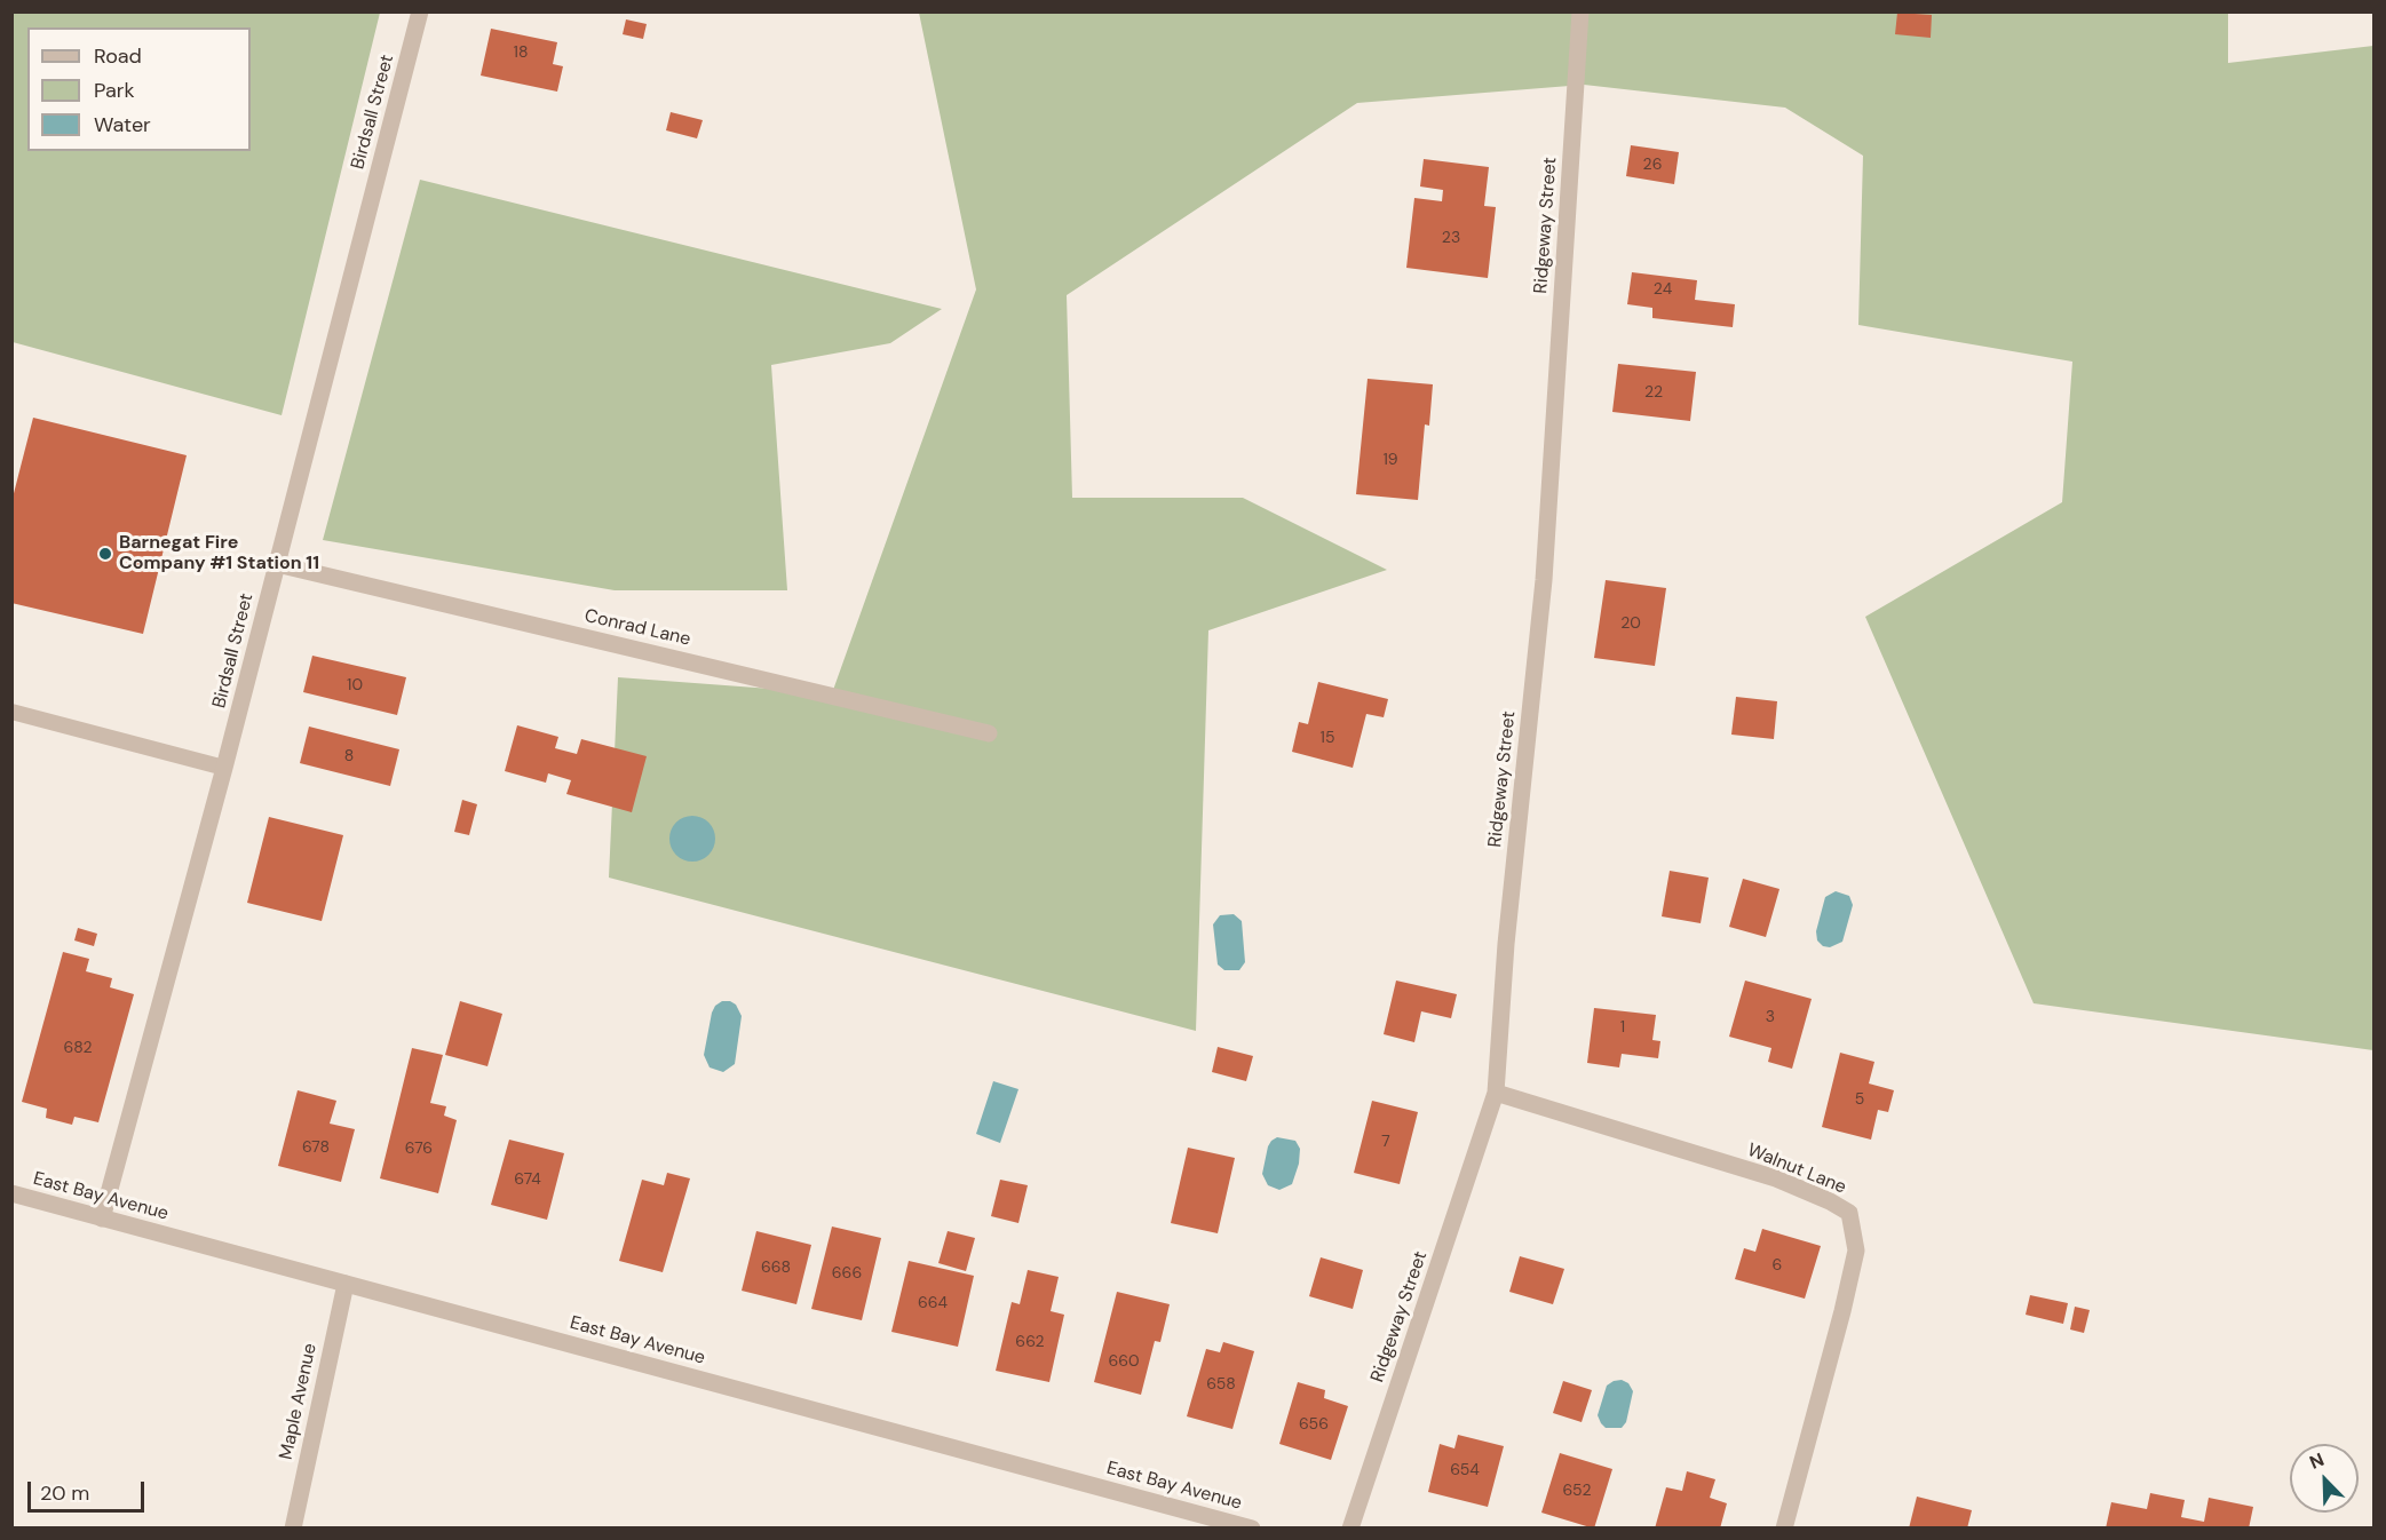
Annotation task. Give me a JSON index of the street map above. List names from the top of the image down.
{
  "streets": {
    "street": [
      "Birdsall Street",
      "Ridgeway Street",
      "Conrad Lane",
      "Walnut Lane",
      "East Bay Avenue",
      "Maple Avenue"
    ]
  },
  "crossings": [
    ["Birdsall Street", "Conrad Lane"],
    ["Birdsall Street", "East Bay Avenue"],
    ["Ridgeway Street", "Walnut Lane"],
    ["East Bay Avenue", "Maple Avenue"]
  ],
  "places": ["Barnegat Fire Company #1 Station 11"],
  "house_numbers": [
    "18",
    "26",
    "23",
    "24",
    "22",
    "19",
    "20",
    "10",
    "15",
    "8",
    "3",
    "1",
    "682",
    "5",
    "7",
    "678",
    "676",
    "674",
    "6",
    "668",
    "666",
    "664",
    "662",
    "660",
    "658",
    "656",
    "654",
    "652"
  ],
  "legend": ["Road", "Park", "Water"],
  "scale_bar": "20 m",
  "north": "top left"
}
